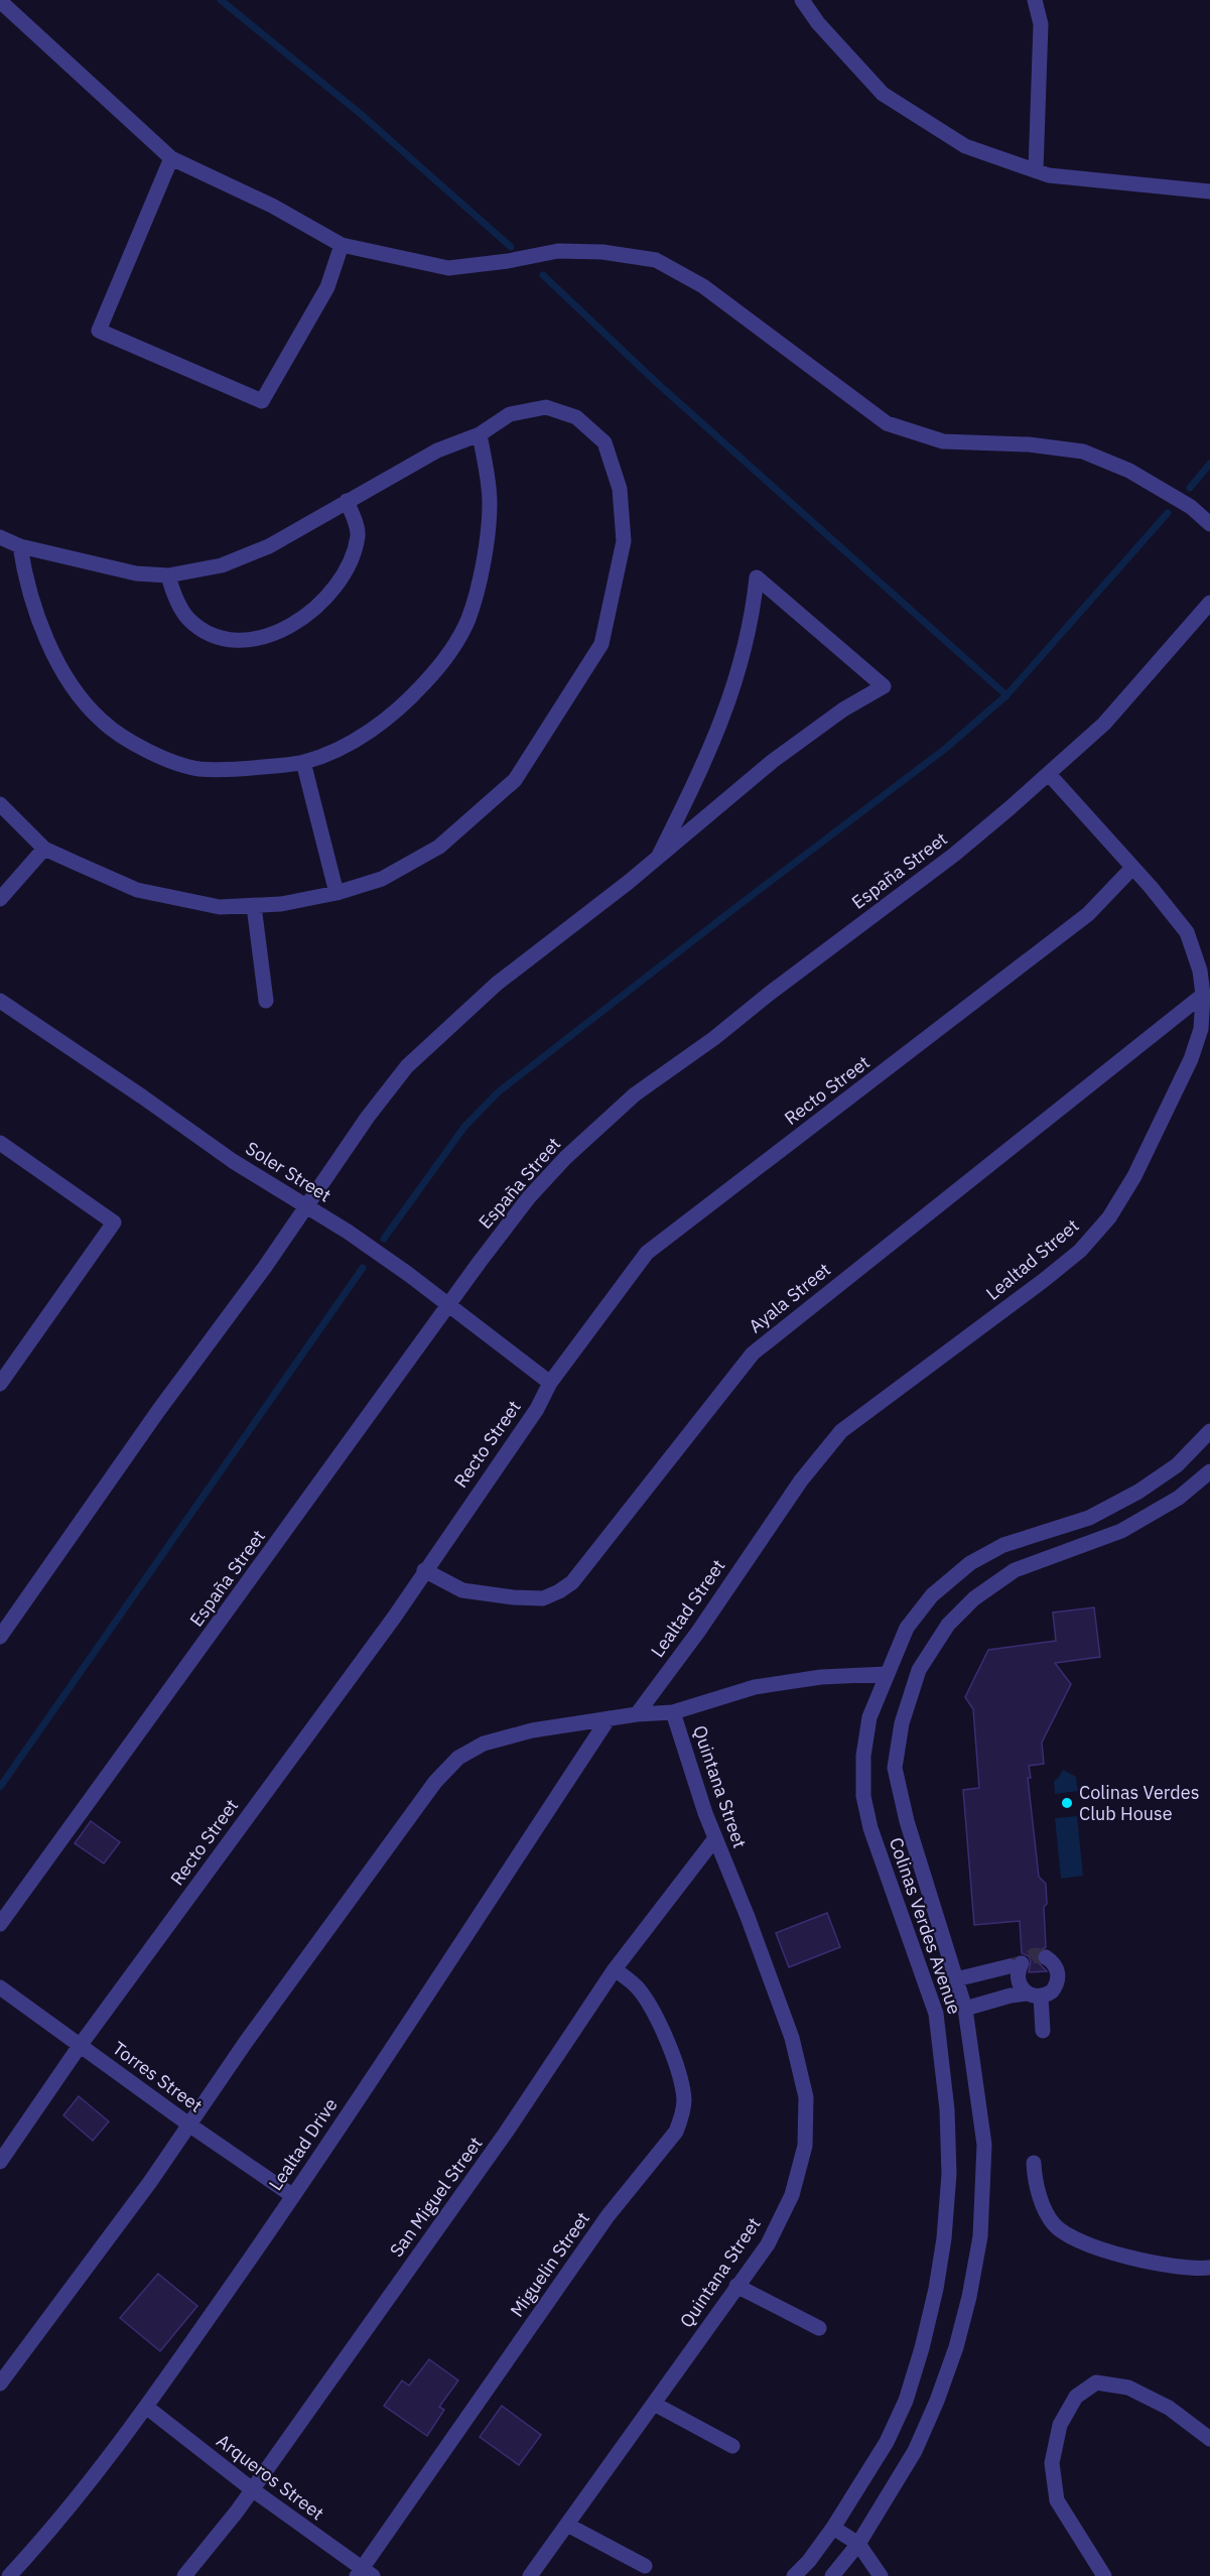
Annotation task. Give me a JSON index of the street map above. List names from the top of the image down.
{
  "streets": {
    "street": [
      "España Street",
      "Recto Street",
      "Soler Street",
      "Lealtad Street",
      "Ayala Street",
      "Quintana Street",
      "Colinas Verdes Avenue",
      "Torres Street",
      "Lealtad Drive",
      "San Miguel Street",
      "Miguelin Street",
      "Arqueros Street"
    ]
  },
  "crossings": [
    ["España Street", "Soler Street"],
    ["España Street", "Lealtad Street"],
    ["Recto Street", "Soler Street"],
    ["Recto Street", "Lealtad Street"],
    ["Recto Street", "Ayala Street"],
    ["Recto Street", "Torres Street"],
    ["Lealtad Street", "Ayala Street"],
    ["Quintana Street", "San Miguel Street"],
    ["Torres Street", "Lealtad Drive"],
    ["Lealtad Drive", "Arqueros Street"],
    ["San Miguel Street", "Miguelin Street"],
    ["San Miguel Street", "Arqueros Street"],
    ["Miguelin Street", "Arqueros Street"]
  ],
  "places": ["Colinas Verdes Club House"]
}
